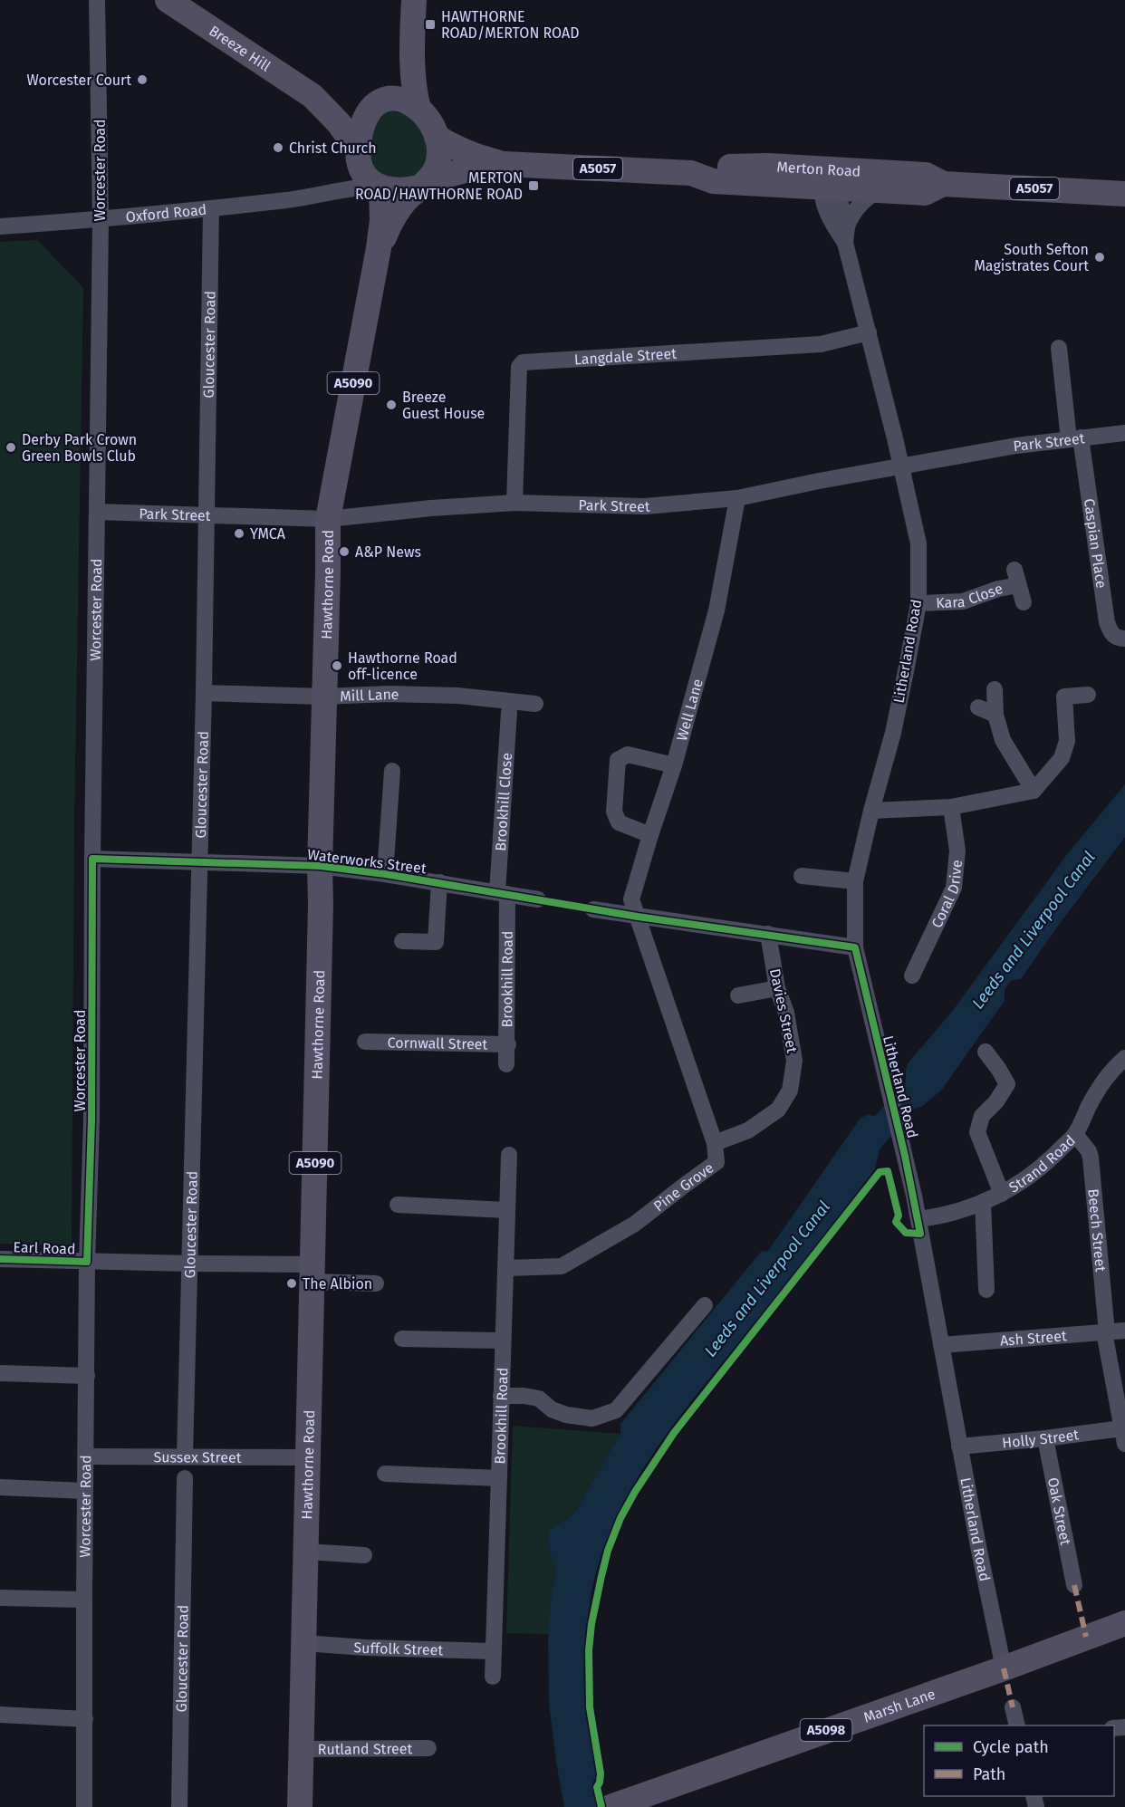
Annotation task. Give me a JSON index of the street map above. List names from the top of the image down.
{
  "streets": {
    "main road": [
      "Breeze Hill",
      "A5057",
      "Merton Road",
      "A5090",
      "Hawthorne Road",
      "Marsh Lane",
      "A5098"
    ],
    "street": [
      "Worcester Road",
      "Oxford Road",
      "Gloucester Road",
      "Langdale Street",
      "Park Street",
      "Caspian Place",
      "Kara Close",
      "Litherland Road",
      "Mill Lane",
      "Well Lane",
      "Brookhill Close",
      "Waterworks Street",
      "Coral Drive",
      "Brookhill Road",
      "Davies Street",
      "Cornwall Street",
      "Strand Road",
      "Pine Grove",
      "Beech Street",
      "Earl Road",
      "Ash Street",
      "Holly Street",
      "Sussex Street",
      "Oak Street",
      "Suffolk Street",
      "Rutland Street"
    ]
  },
  "crossings": [
    ["Breeze Hill", "Merton Road"],
    ["Breeze Hill", "Oxford Road"],
    ["Breeze Hill", "A5090"],
    ["Breeze Hill", "Hawthorne Road"],
    ["Merton Road", "Oxford Road"],
    ["Merton Road", "A5090"],
    ["Merton Road", "Hawthorne Road"],
    ["Merton Road", "Litherland Road"],
    ["Worcester Road", "Oxford Road"],
    ["Worcester Road", "Park Street"],
    ["Worcester Road", "Waterworks Street"],
    ["Worcester Road", "Earl Road"],
    ["Worcester Road", "Sussex Street"],
    ["Oxford Road", "Gloucester Road"],
    ["Oxford Road", "A5090"],
    ["Oxford Road", "Hawthorne Road"],
    ["Gloucester Road", "Park Street"],
    ["Gloucester Road", "Mill Lane"],
    ["Gloucester Road", "Waterworks Street"],
    ["Gloucester Road", "Earl Road"],
    ["Gloucester Road", "Sussex Street"],
    ["Langdale Street", "Park Street"],
    ["Langdale Street", "Litherland Road"],
    ["A5090", "Hawthorne Road"],
    ["Park Street", "Caspian Place"],
    ["Park Street", "Hawthorne Road"],
    ["Park Street", "Litherland Road"],
    ["Park Street", "Well Lane"],
    ["Hawthorne Road", "Mill Lane"],
    ["Hawthorne Road", "Waterworks Street"],
    ["Hawthorne Road", "Earl Road"],
    ["Hawthorne Road", "Sussex Street"],
    ["Hawthorne Road", "Suffolk Street"],
    ["Hawthorne Road", "Rutland Street"],
    ["Kara Close", "Litherland Road"],
    ["Litherland Road", "Strand Road"],
    ["Litherland Road", "Ash Street"],
    ["Litherland Road", "Holly Street"],
    ["Litherland Road", "Marsh Lane"],
    ["Well Lane", "Pine Grove"],
    ["Brookhill Close", "Waterworks Street"],
    ["Brookhill Close", "Brookhill Road"],
    ["Waterworks Street", "Brookhill Road"],
    ["Brookhill Road", "Cornwall Street"],
    ["Brookhill Road", "Pine Grove"],
    ["Brookhill Road", "Suffolk Street"],
    ["Davies Street", "Pine Grove"],
    ["Strand Road", "Beech Street"],
    ["Beech Street", "Ash Street"],
    ["Beech Street", "Holly Street"],
    ["Holly Street", "Oak Street"]
  ],
  "water": ["Leeds and Liverpool Canal"],
  "places": {
    "transit": ["HAWTHORNE ROAD/MERTON ROAD", "MERTON ROAD/HAWTHORNE ROAD"],
    "other": [
      "Worcester Court",
      "Christ Church",
      "South Sefton Magistrates Court",
      "Breeze Guest House",
      "Derby Park Crown Green Bowls Club",
      "YMCA",
      "A&P News",
      "Hawthorne Road off-licence",
      "The Albion"
    ]
  },
  "legend": ["Cycle path", "Path"]
}
